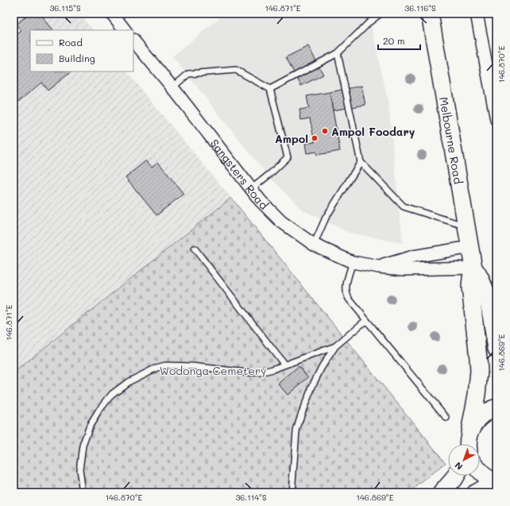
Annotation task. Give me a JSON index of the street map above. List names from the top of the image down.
{
  "streets": {
    "main road": ["Melbourne Road"],
    "street": ["Sangsters Road"]
  },
  "crossings": [
    ["Melbourne Road", "Sangsters Road"]
  ],
  "parks": ["Wodonga Cemetery"],
  "places": ["Ampol Foodary", "Ampol"],
  "legend": ["Road", "Building"],
  "scale_bar": "20 m",
  "north": "bottom left",
  "coordinates": [
    "36.115°S",
    "146.871°E",
    "36.116°S",
    "146.870°E",
    "146.869°E",
    "36.114°S"
  ]
}
